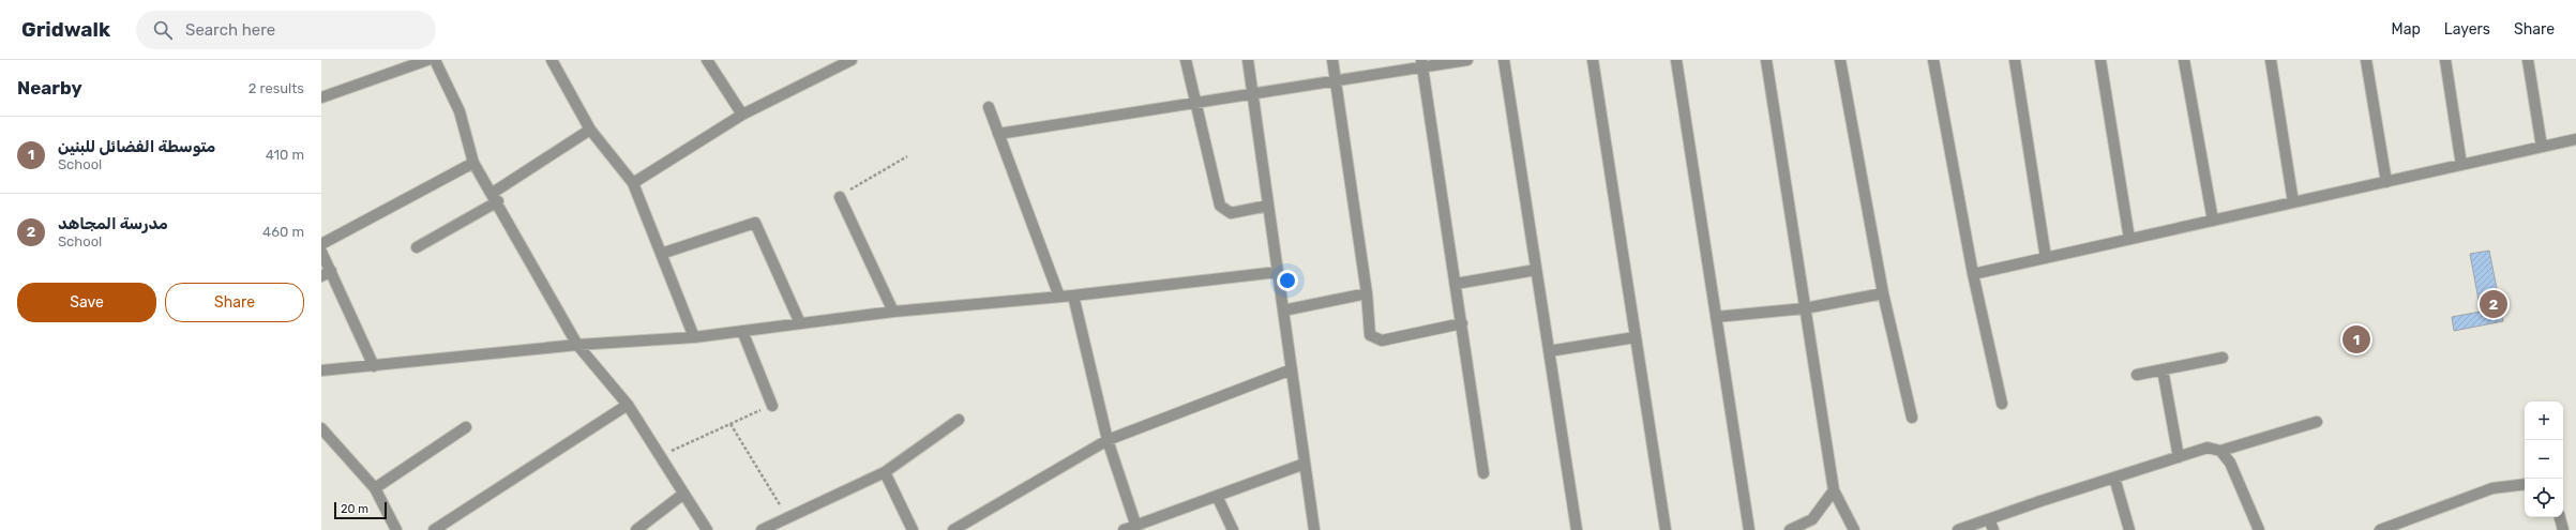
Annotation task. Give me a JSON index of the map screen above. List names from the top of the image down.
{
  "scale_bar": "20 m",
  "page": {
    "header": "Gridwalk",
    "search": "Search here",
    "nav": ["Map", "Layers", "Share"],
    "heading": ["Nearby", "2 results"],
    "list": [
      {
        "mark": "1",
        "name": "متوسطة الفضائل للبنين",
        "note": "School",
        "value": "410 m"
      },
      {
        "mark": "2",
        "name": "مدرسة المجاهد",
        "note": "School",
        "value": "460 m"
      }
    ],
    "buttons": ["Save", "Share"],
    "pins": ["2", "1"],
    "map_buttons": ["+", "−"],
    "scale": "20 m"
  }
}
